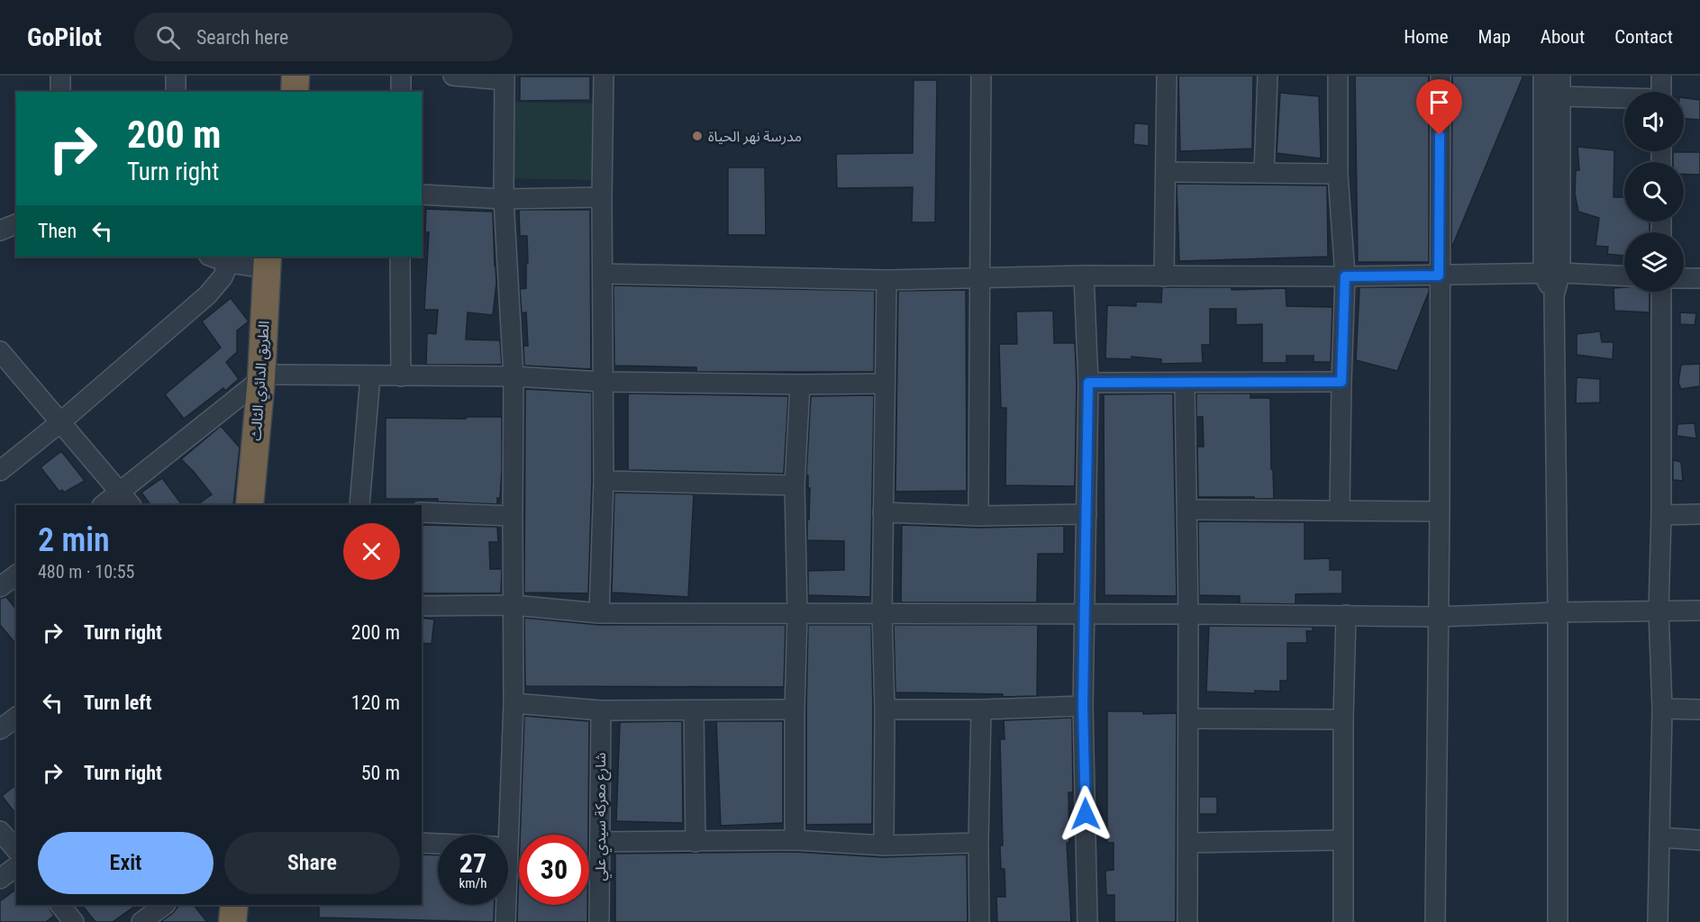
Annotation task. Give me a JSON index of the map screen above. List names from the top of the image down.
{
  "streets": {
    "highway": ["الطريق الدائري الثالث"],
    "street": ["شارع معركة سيدي علي"]
  },
  "places": ["مدرسة نهر الحياة"],
  "page": {
    "header": "GoPilot",
    "search": "Search here",
    "nav": [
      "Home",
      "Map",
      "About",
      "Contact"
    ],
    "turn": ["200 m", "Turn right"],
    "then": "Then",
    "heading": ["2 min", "480 m · 10:55"],
    "list": [
      {
        "name": "Turn right",
        "value": "200 m"
      },
      {
        "name": "Turn left",
        "value": "120 m"
      },
      {
        "name": "Turn right",
        "value": "50 m"
      }
    ],
    "buttons": ["Exit", "Share"],
    "speed": "27 km/h",
    "limit": "30"
  }
}
